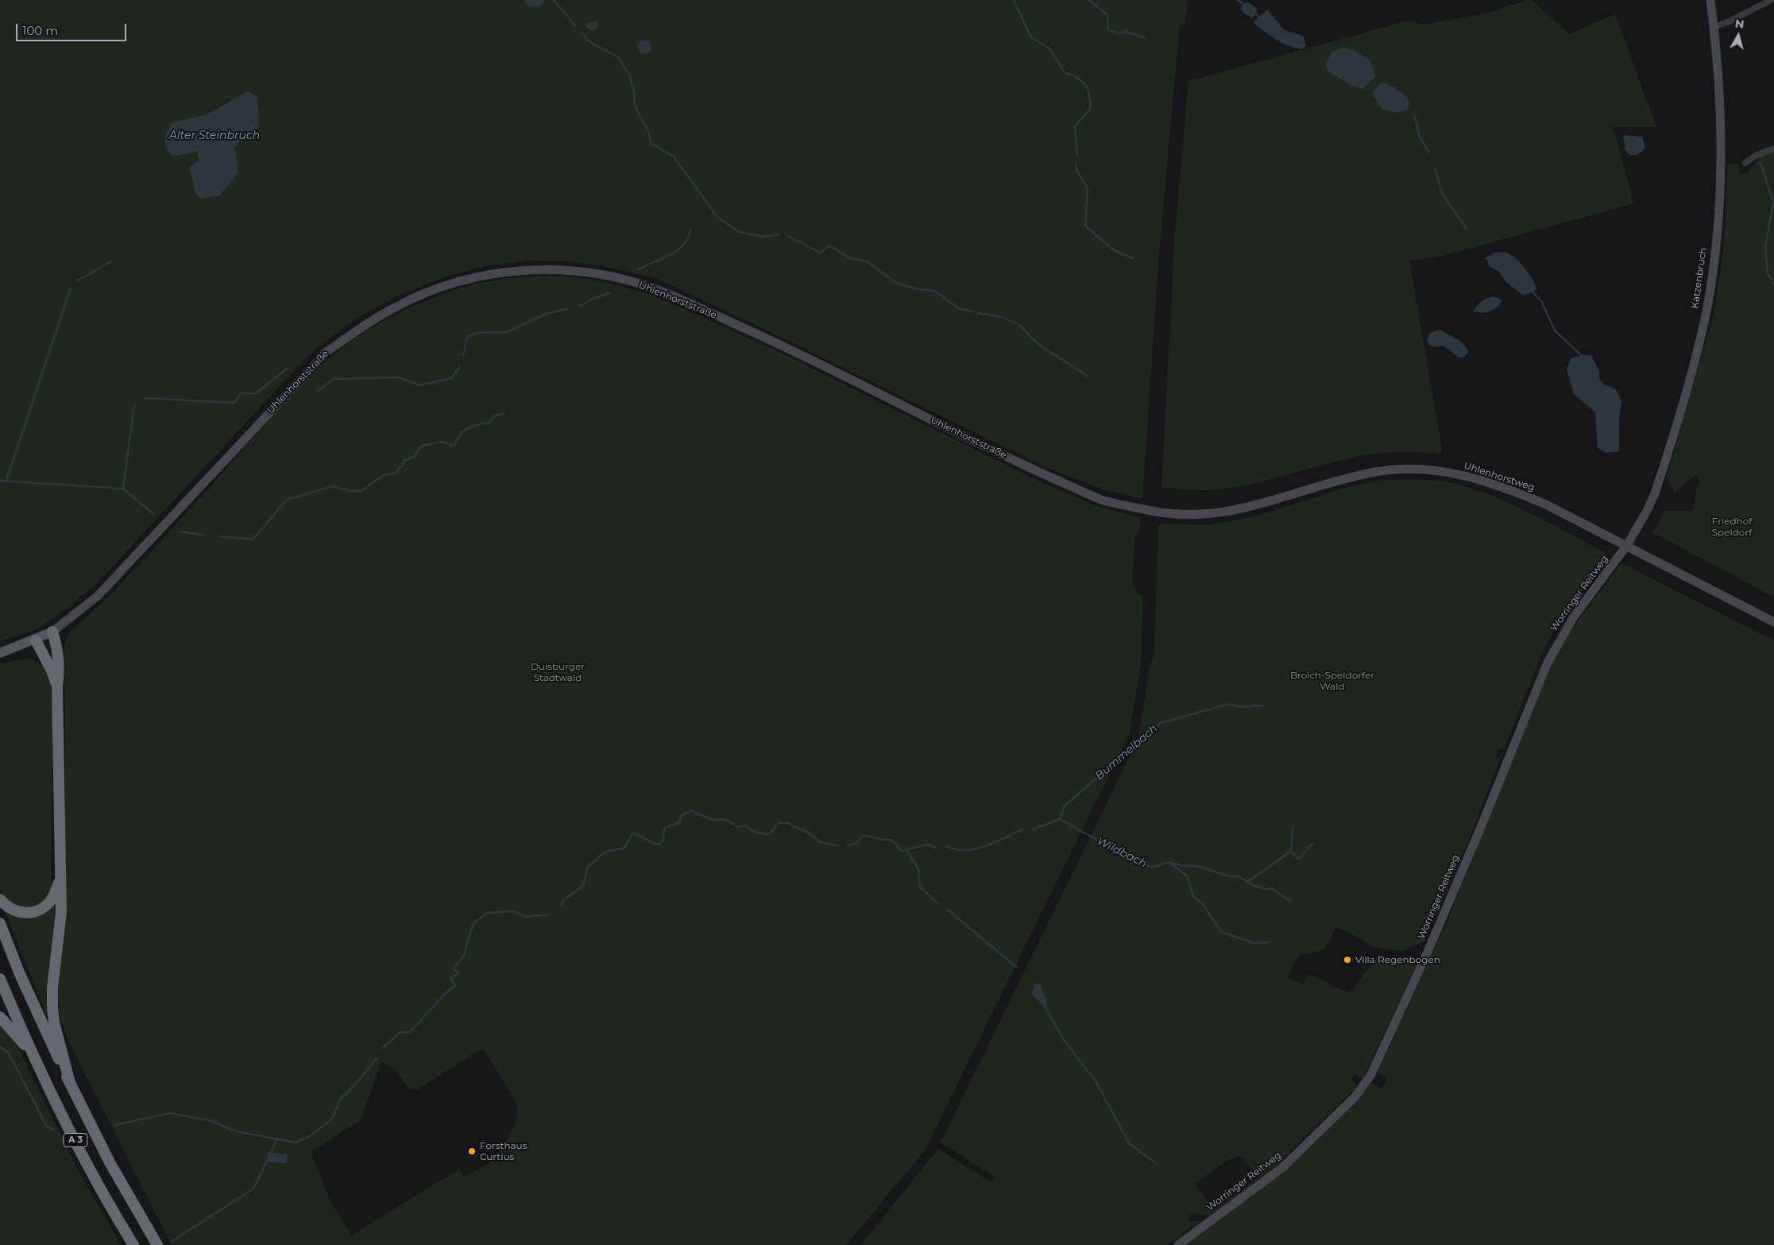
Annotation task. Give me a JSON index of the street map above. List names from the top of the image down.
{
  "streets": {
    "highway": ["A 3"],
    "main road": [
      "Katzenbruch",
      "Uhlenhorststraße",
      "Uhlenhorstweg",
      "Worringer Reitweg"
    ]
  },
  "crossings": [
    ["Katzenbruch", "Uhlenhorstweg"],
    ["Katzenbruch", "Worringer Reitweg"],
    ["Uhlenhorststraße", "Uhlenhorstweg"],
    ["Uhlenhorstweg", "Worringer Reitweg"]
  ],
  "water": ["Alter Steinbruch", "Bummelbach", "Wildbach"],
  "parks": ["Friedhof Speldorf", "Duisburger Stadtwald", "Broich-Speldorfer Wald"],
  "places": ["Villa Regenbogen", "Forsthaus Curtius"],
  "scale_bar": "100 m",
  "north": "top"
}
